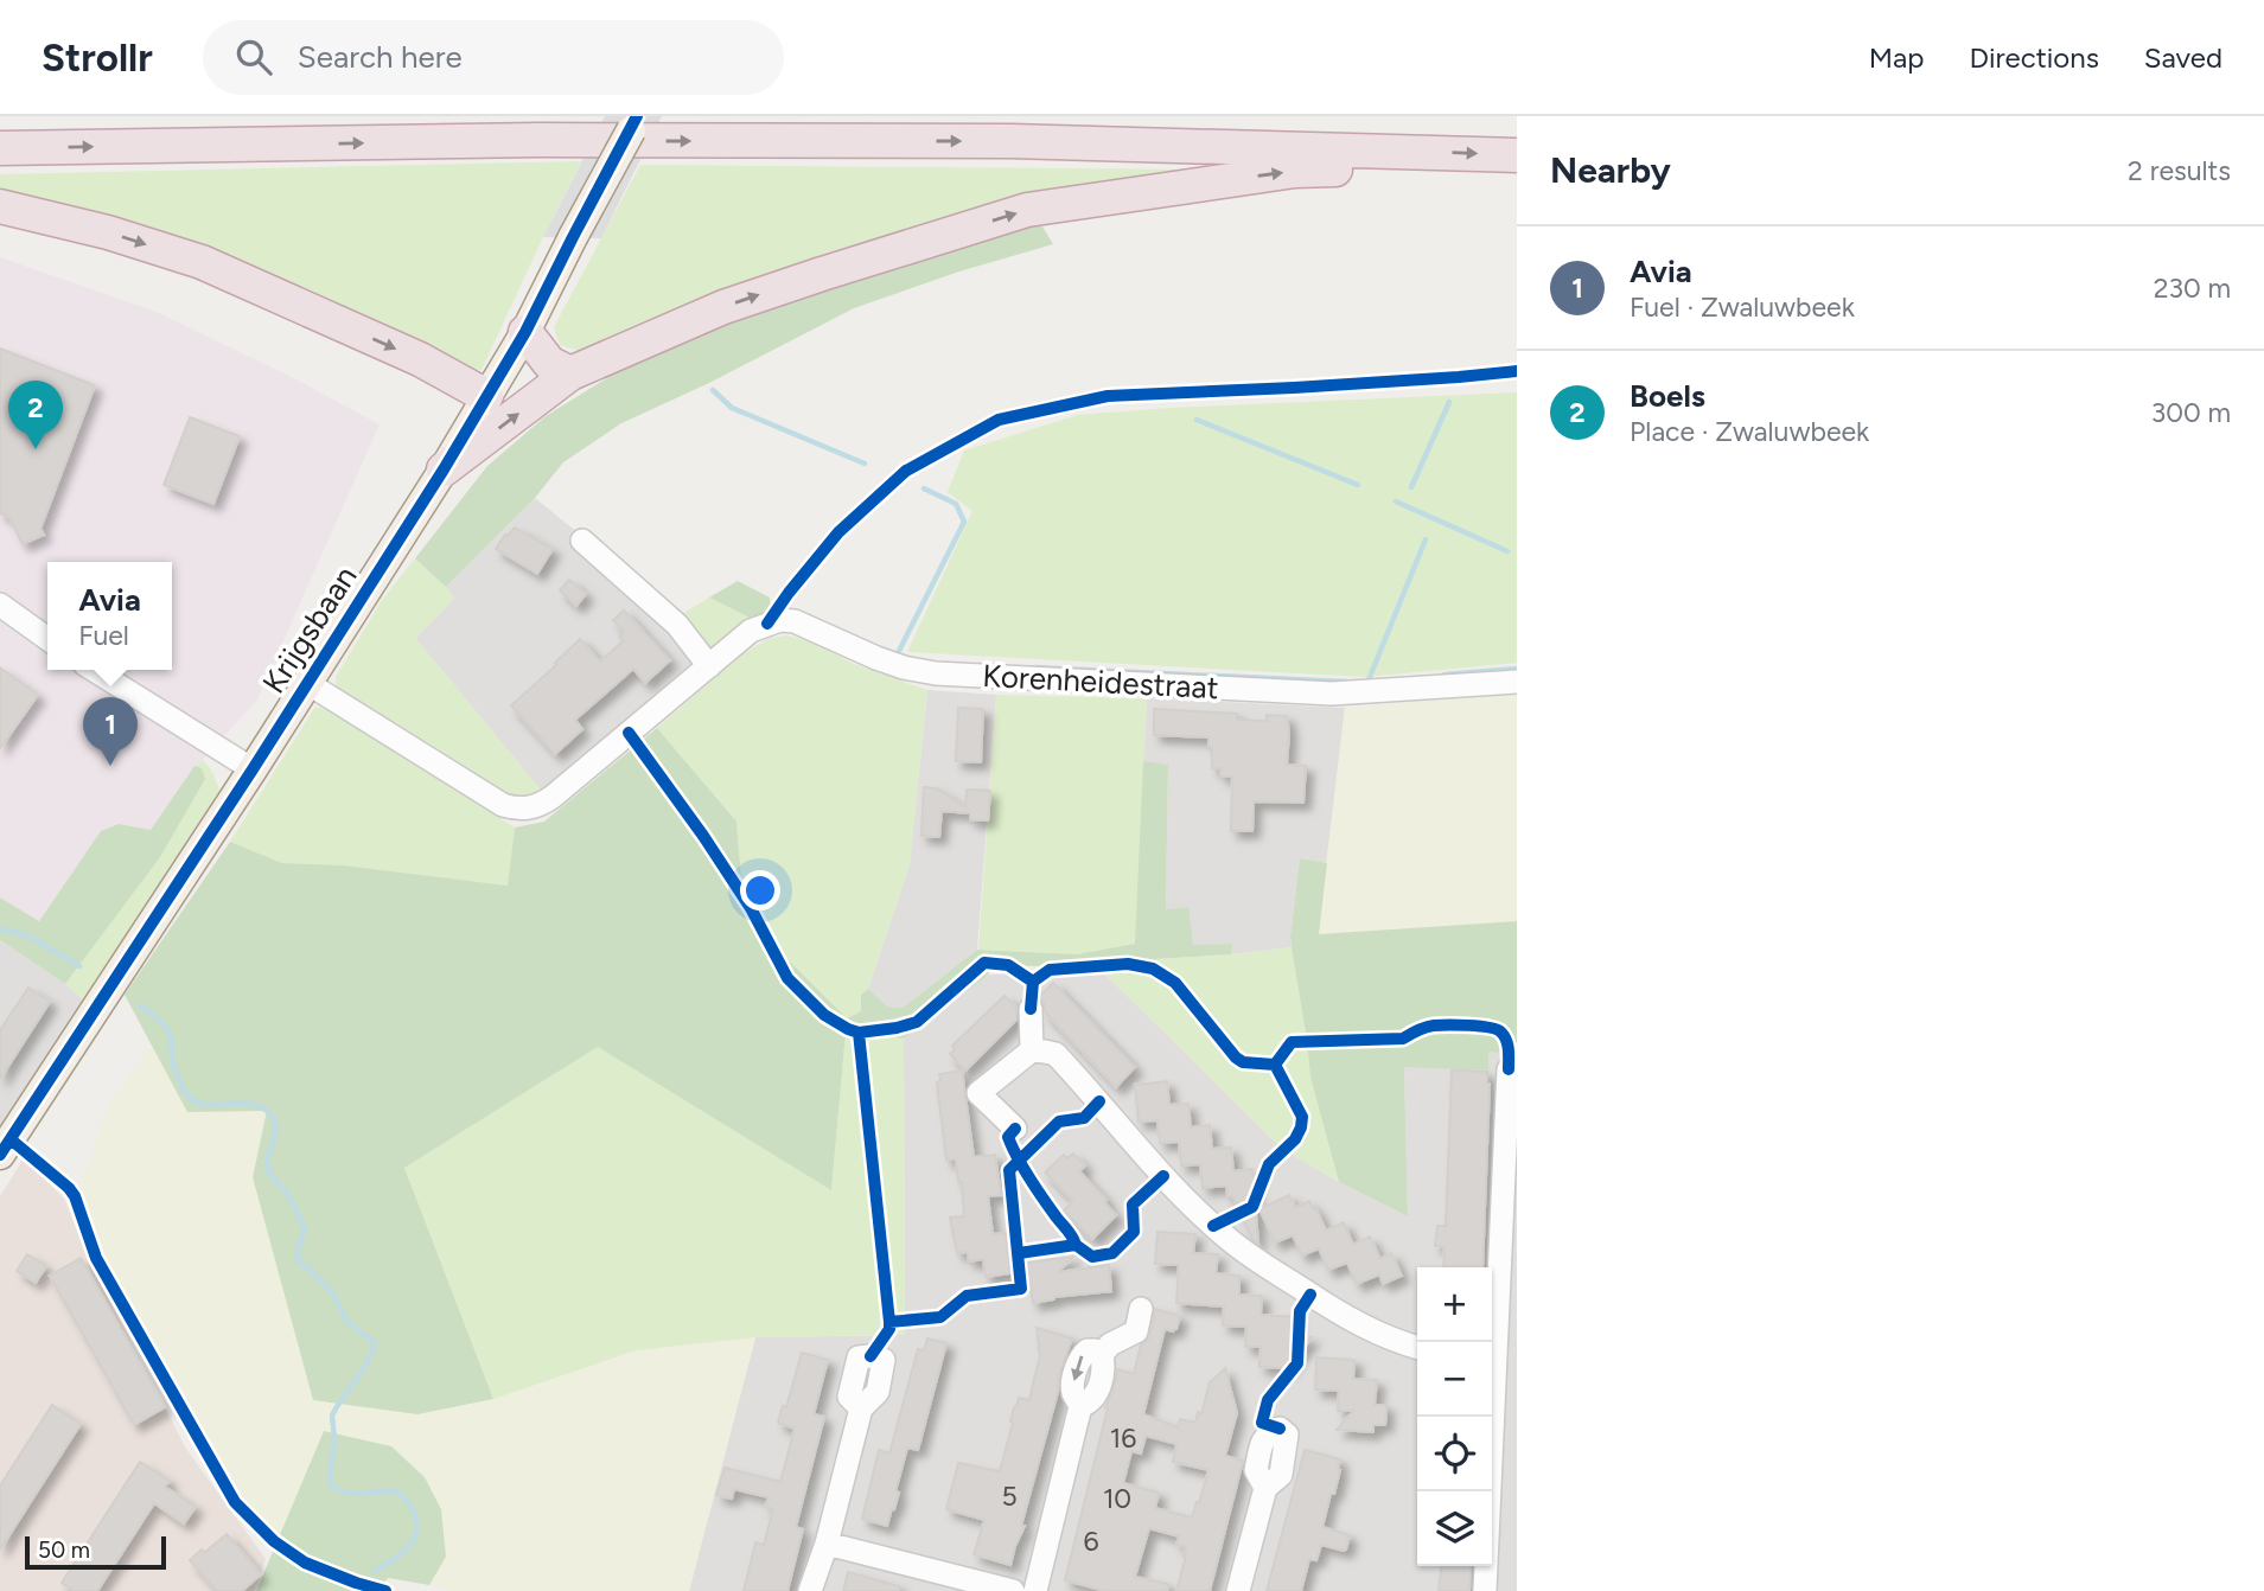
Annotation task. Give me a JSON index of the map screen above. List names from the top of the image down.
{
  "streets": {
    "main road": ["Krijgsbaan"],
    "street": ["Korenheidestraat"]
  },
  "crossings": [
    ["Krijgsbaan", "Korenheidestraat"]
  ],
  "house_numbers": [
    "16",
    "5",
    "10",
    "6"
  ],
  "scale_bar": "50 m",
  "page": {
    "header": "Strollr",
    "search": "Search here",
    "nav": ["Map", "Directions", "Saved"],
    "heading": ["Nearby", "2 results"],
    "list": [
      {
        "mark": "1",
        "name": "Avia",
        "note": "Fuel · Zwaluwbeek",
        "value": "230 m"
      },
      {
        "mark": "2",
        "name": "Boels",
        "note": "Place · Zwaluwbeek",
        "value": "300 m"
      }
    ],
    "pins": ["2", "1"],
    "popup": ["Avia", "Fuel"],
    "map_buttons": ["+", "−"],
    "scale": "50 m"
  }
}
